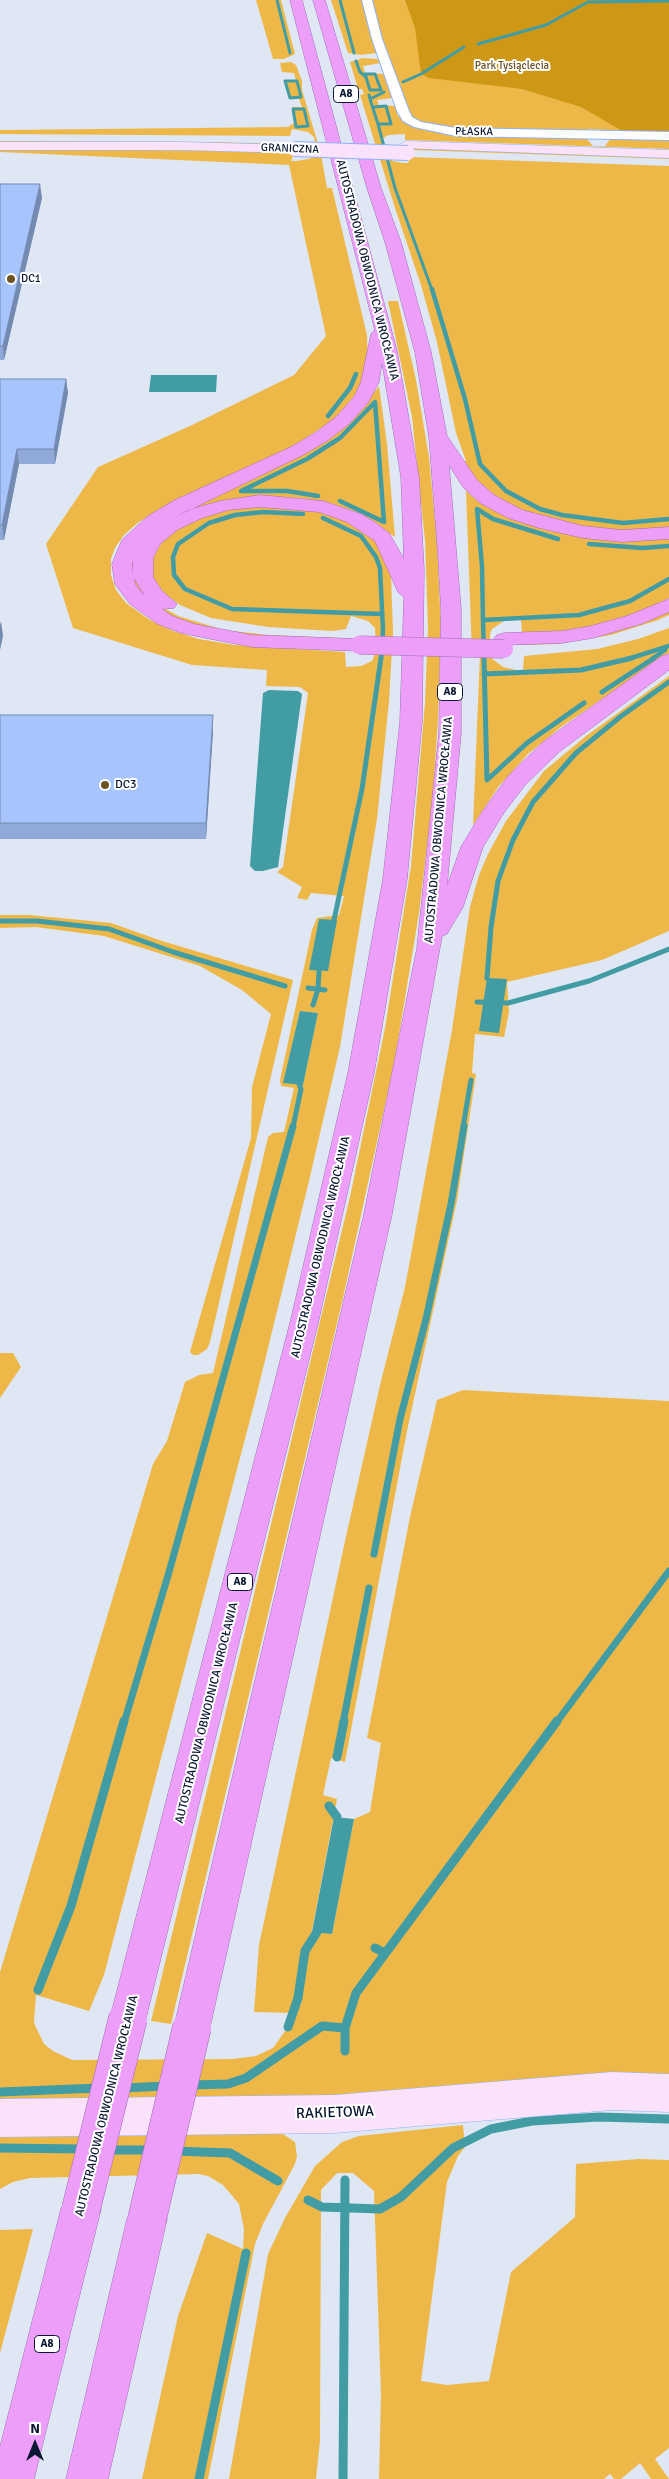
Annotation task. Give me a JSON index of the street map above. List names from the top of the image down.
{
  "streets": {
    "highway": ["A8", "AUTOSTRADOWA OBWODNICA WROCŁAWIA"],
    "main road": ["GRANICZNA", "RAKIETOWA"],
    "street": ["PŁASKA"]
  },
  "parks": ["Park Tysiąclecia"],
  "places": ["DC1", "DC3"],
  "north": "top"
}
